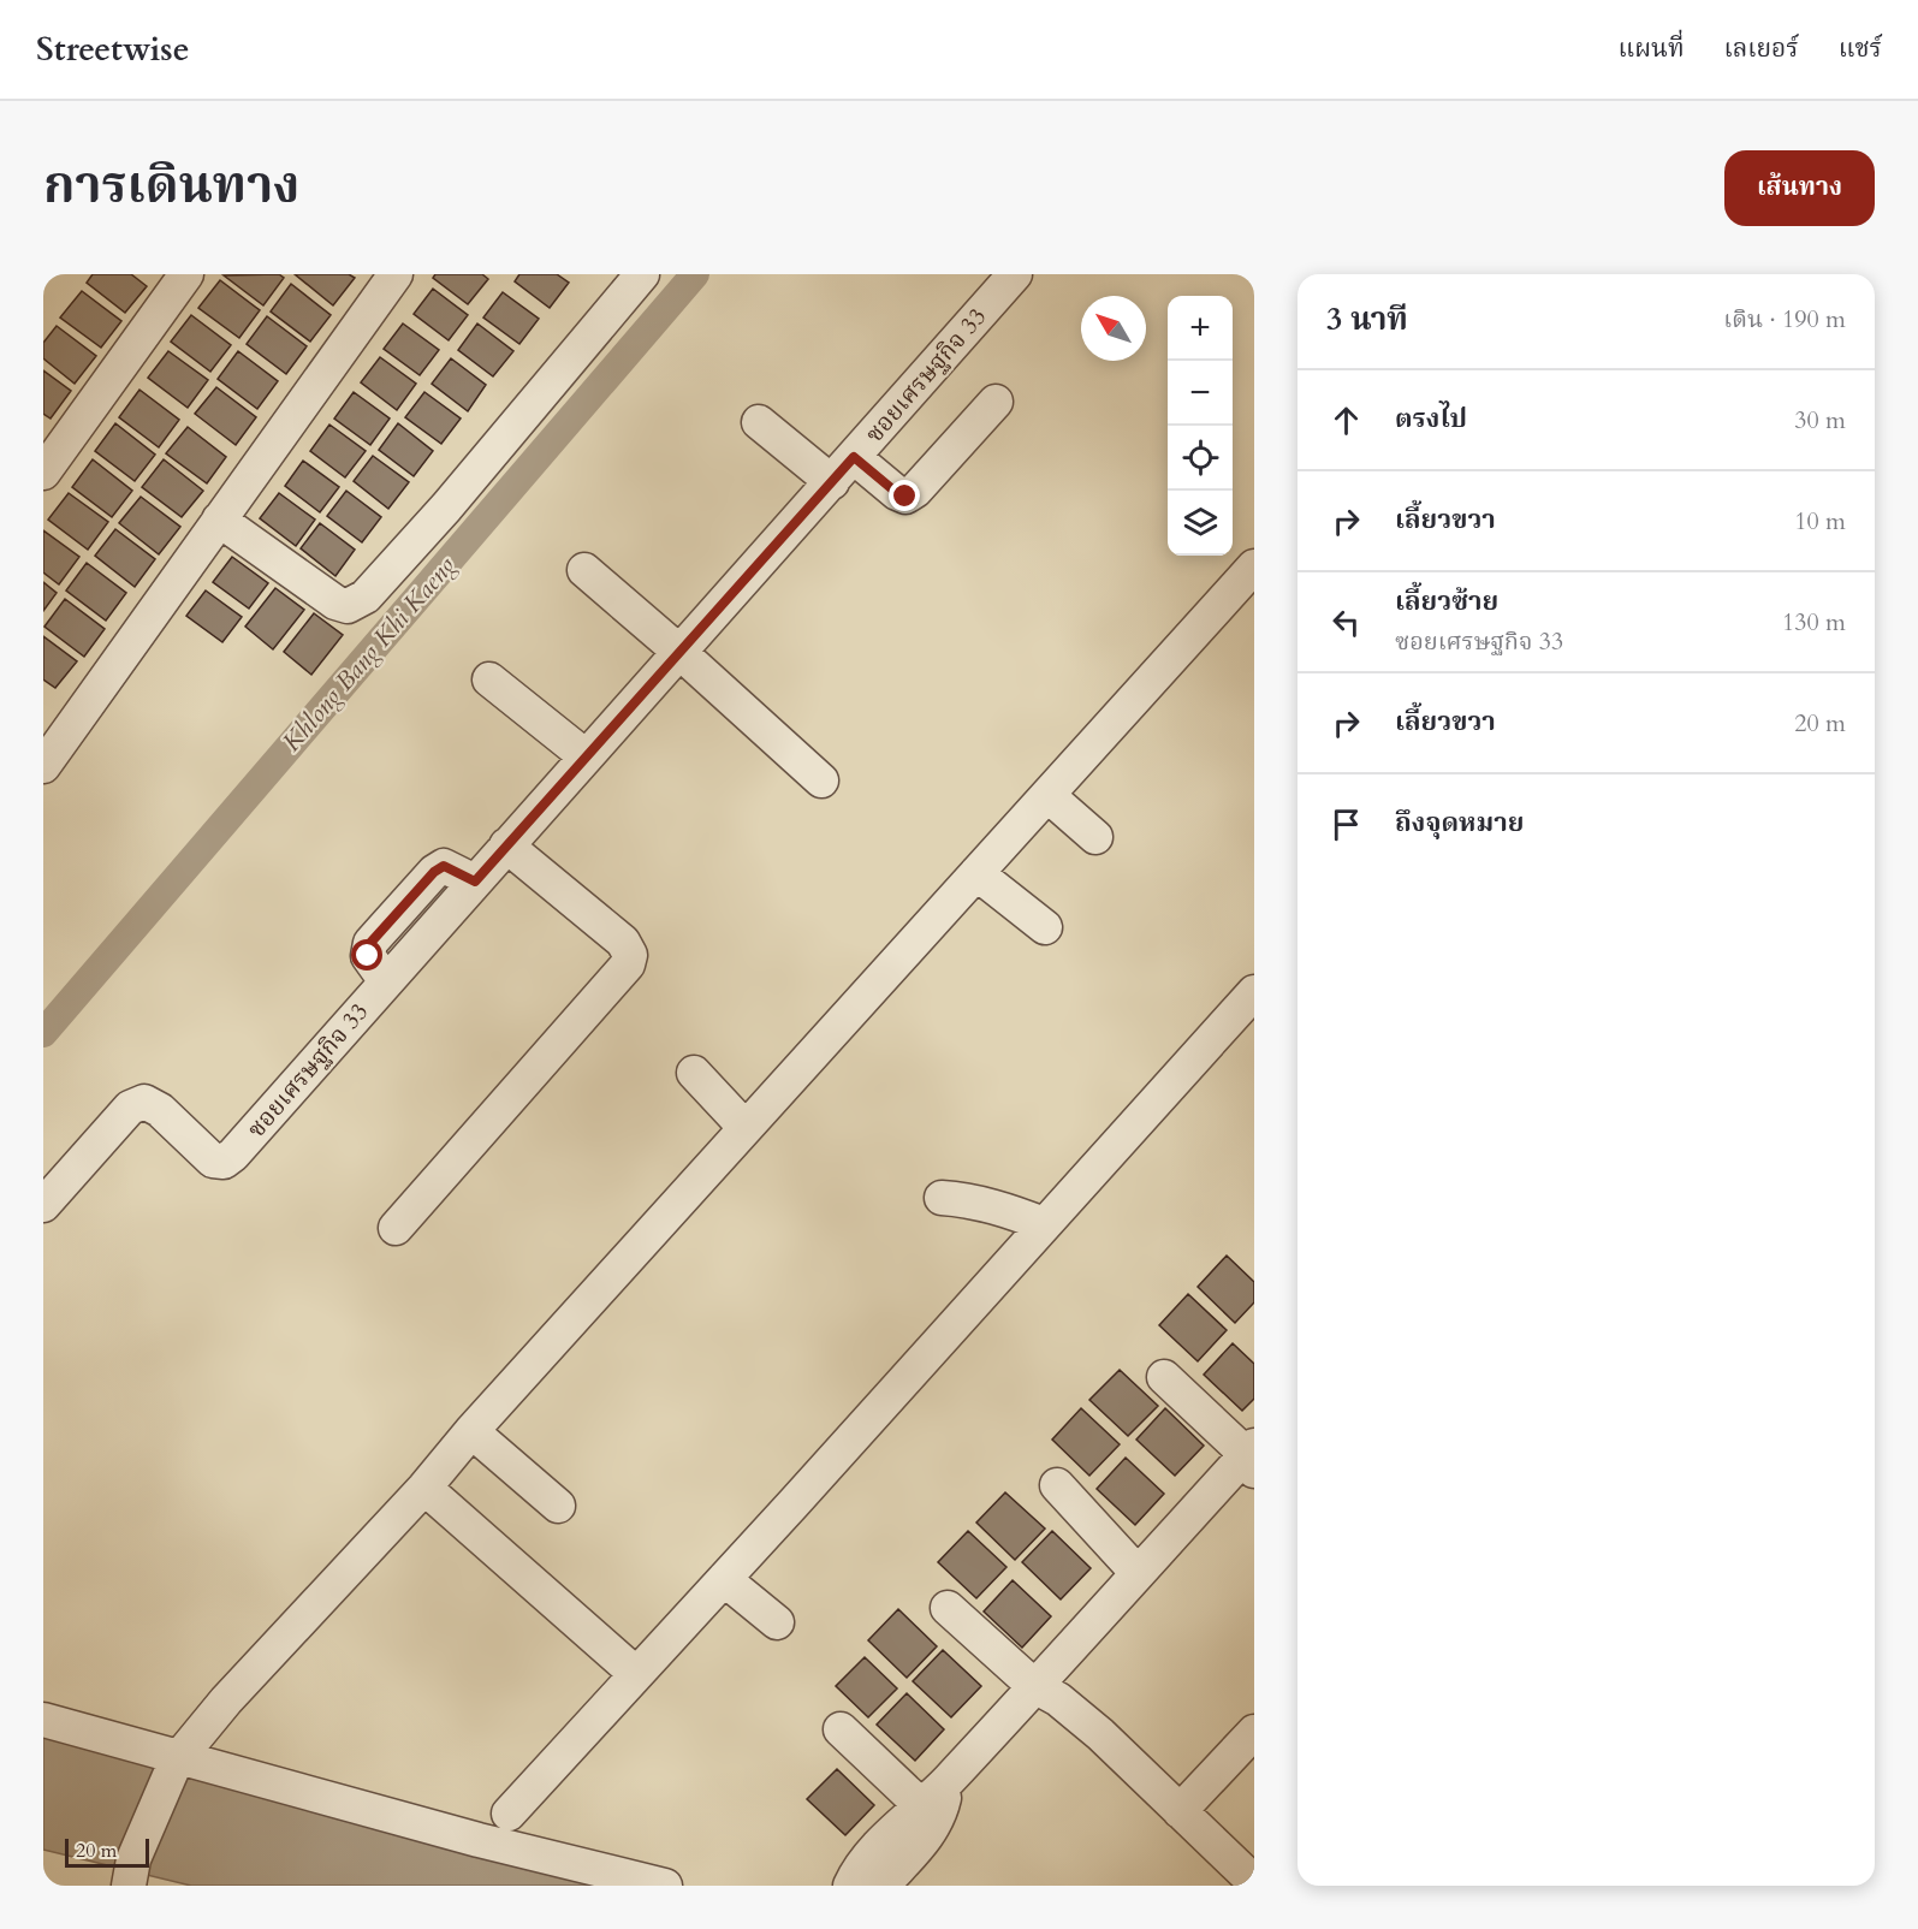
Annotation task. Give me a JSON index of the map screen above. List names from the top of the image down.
{
  "streets": {
    "street": ["ซอยเศรษฐกิจ 33"]
  },
  "water": ["Khlong Bang Khi Kaeng"],
  "scale_bar": "20 m",
  "north": "top left",
  "page": {
    "header": "Streetwise",
    "nav": ["แผนที่", "เลเยอร์", "แชร์"],
    "title": "การเดินทาง",
    "buttons": "เส้นทาง",
    "heading": ["3 นาที", "เดิน · 190 m"],
    "map_buttons": ["+", "−"],
    "list": [
      ["ตรงไป", "30 m"],
      ["เลี้ยวขวา", "10 m"],
      ["เลี้ยวซ้าย", "ซอยเศรษฐกิจ 33", "130 m"],
      ["เลี้ยวขวา", "20 m"],
      "ถึงจุดหมาย"
    ],
    "scale": "20 m"
  }
}
